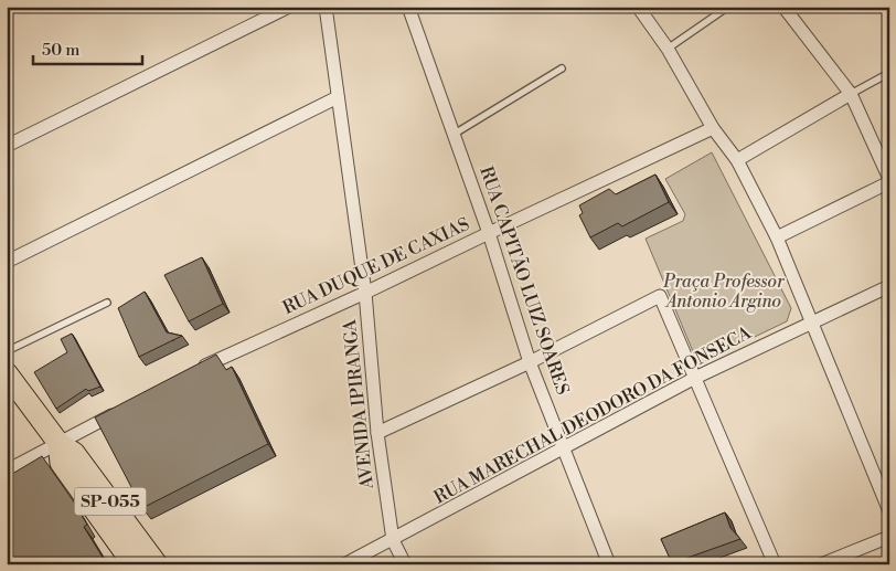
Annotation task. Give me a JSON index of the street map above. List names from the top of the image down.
{
  "streets": {
    "main road": ["SP-055"],
    "street": [
      "RUA DUQUE DE CAXIAS",
      "RUA CAPITÃO LUIZ SOARES",
      "AVENIDA IPIRANGA",
      "RUA MARECHAL DEODORO DA FONSECA"
    ]
  },
  "crossings": [
    ["RUA DUQUE DE CAXIAS", "RUA CAPITÃO LUIZ SOARES"],
    ["RUA DUQUE DE CAXIAS", "AVENIDA IPIRANGA"],
    ["RUA CAPITÃO LUIZ SOARES", "RUA MARECHAL DEODORO DA FONSECA"],
    ["AVENIDA IPIRANGA", "RUA MARECHAL DEODORO DA FONSECA"]
  ],
  "parks": ["Praça Professor Antonio Argino"],
  "scale_bar": "50 m"
}
